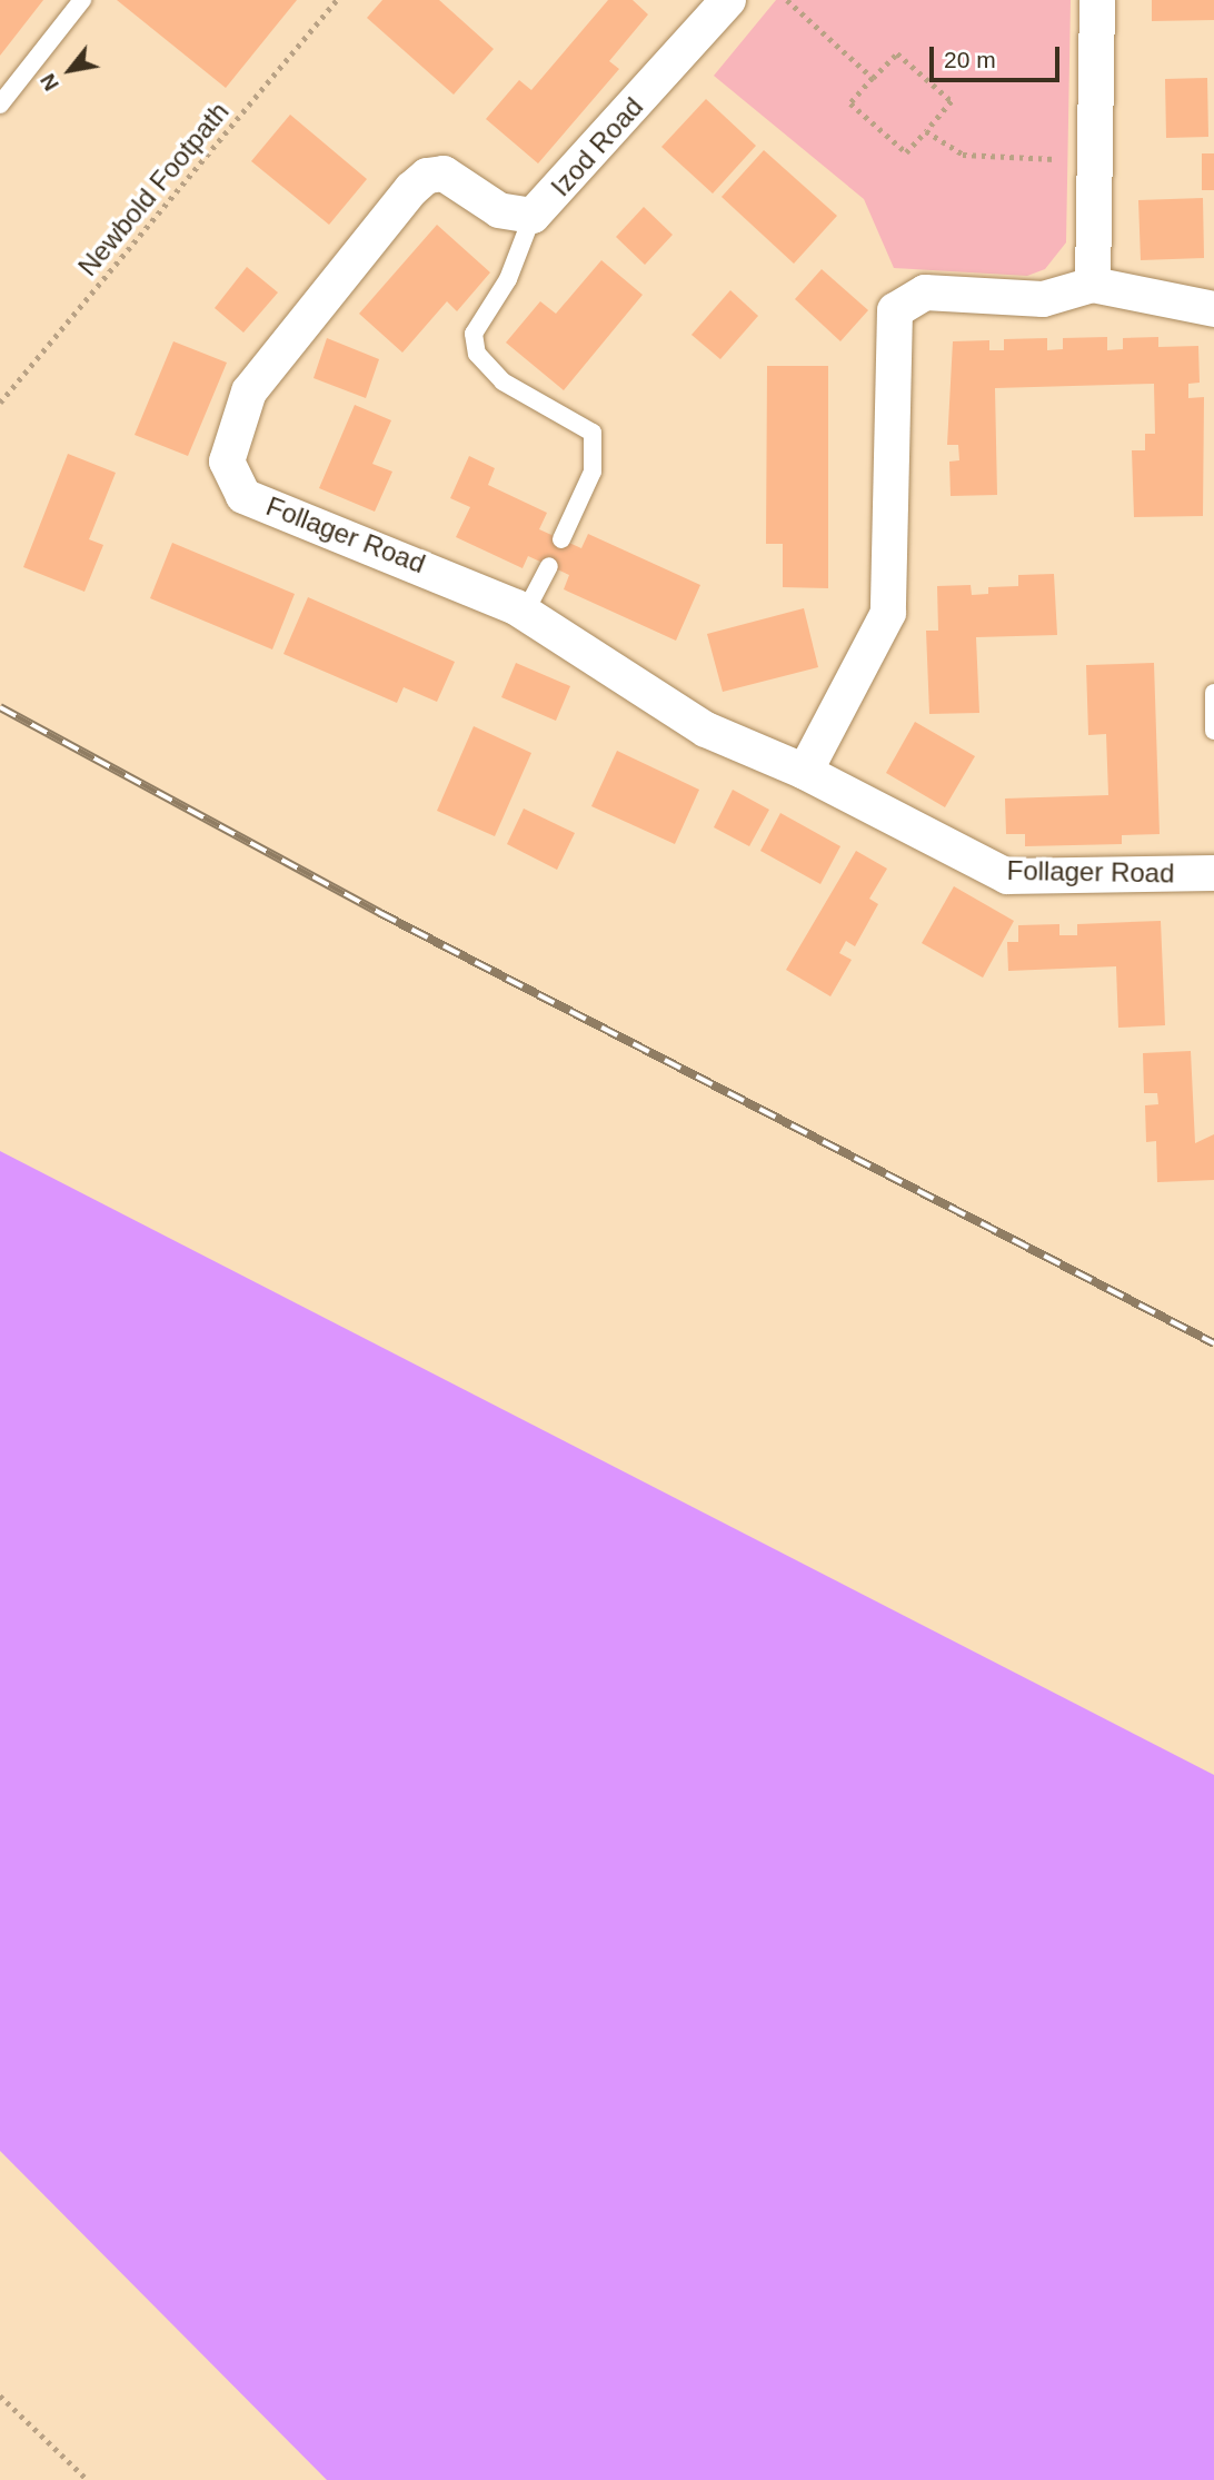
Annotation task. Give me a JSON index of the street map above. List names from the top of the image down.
{
  "streets": {
    "street": ["Izod Road", "Follager Road"],
    "path": ["Newbold Footpath"]
  },
  "crossings": [
    ["Izod Road", "Follager Road"]
  ],
  "scale_bar": "20 m",
  "north": "bottom left"
}
